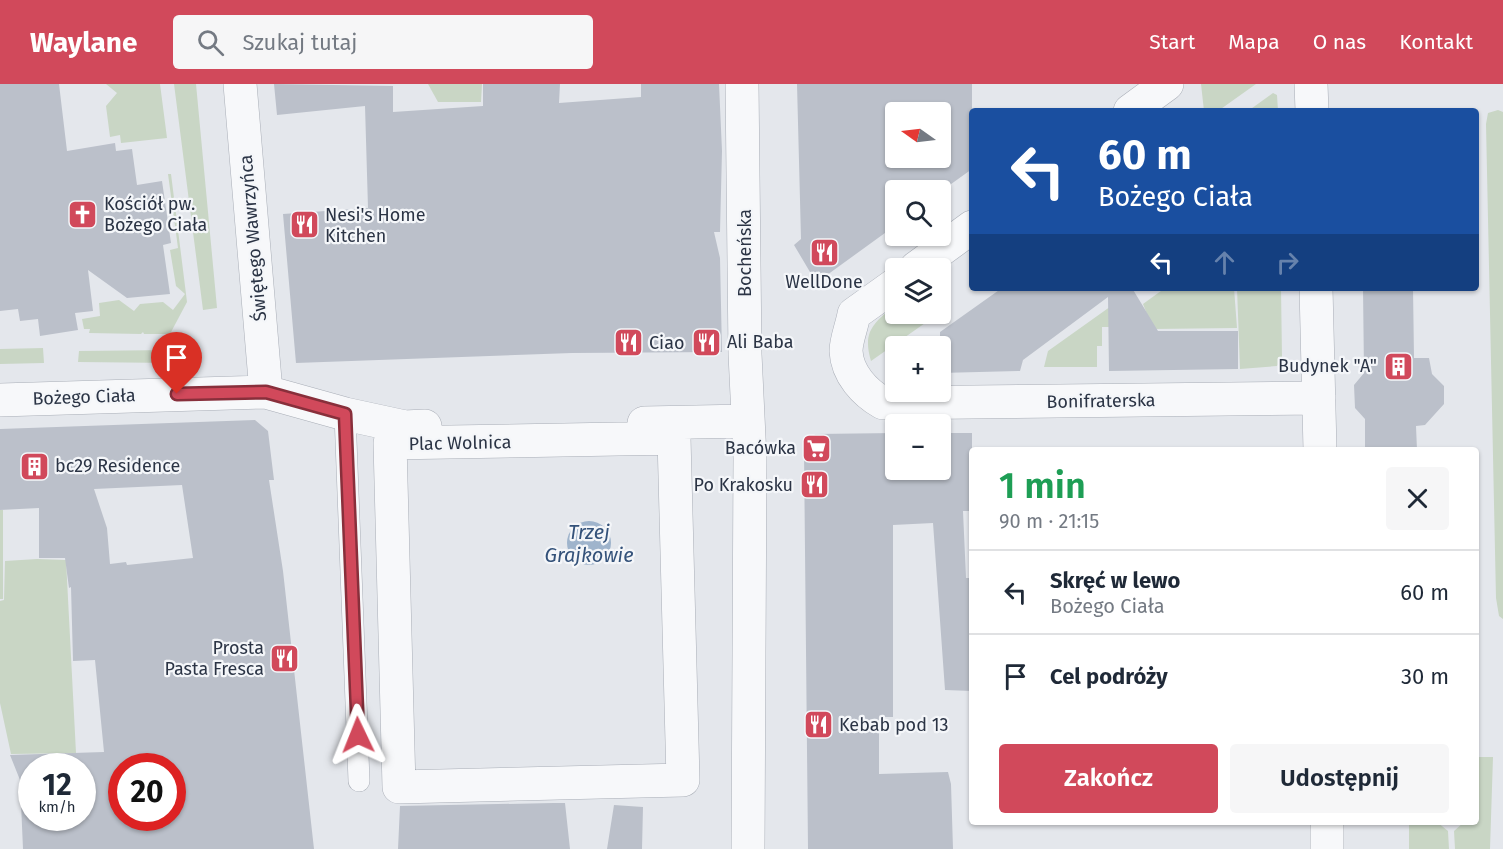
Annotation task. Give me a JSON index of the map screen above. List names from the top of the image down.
{
  "streets": {
    "street": [
      "Świętego Wawrzyńca",
      "Bocheńska",
      "Bożego Ciała",
      "Bonifraterska",
      "Plac Wolnica"
    ]
  },
  "crossings": [
    ["Świętego Wawrzyńca", "Bożego Ciała"],
    ["Bocheńska", "Plac Wolnica"],
    ["Bożego Ciała", "Plac Wolnica"]
  ],
  "water": ["Trzej Grajkowie"],
  "places": {
    "church": ["Kościół pw. Bożego Ciała"],
    "restaurant": [
      "Nesi's Home Kitchen",
      "WellDone",
      "Ali Baba",
      "Ciao",
      "Po Krakosku",
      "Prosta Pasta Fresca",
      "Kebab pod 13"
    ],
    "building": ["Budynek \"A\"", "bc29 Residence"],
    "supermarket": ["Bacówka"]
  },
  "north": "left",
  "page": {
    "header": "Waylane",
    "search": "Szukaj tutaj",
    "nav": [
      "Start",
      "Mapa",
      "O nas",
      "Kontakt"
    ],
    "map_buttons": ["+", "−"],
    "turn": ["60 m", "Bożego Ciała"],
    "heading": ["1 min", "90 m · 21:15"],
    "list": [
      {
        "name": "Skręć w lewo",
        "note": "Bożego Ciała",
        "value": "60 m"
      },
      {
        "name": "Cel podróży",
        "value": "30 m"
      }
    ],
    "buttons": ["Zakończ", "Udostępnij"],
    "speed": "12 km/h",
    "limit": "20"
  }
}
